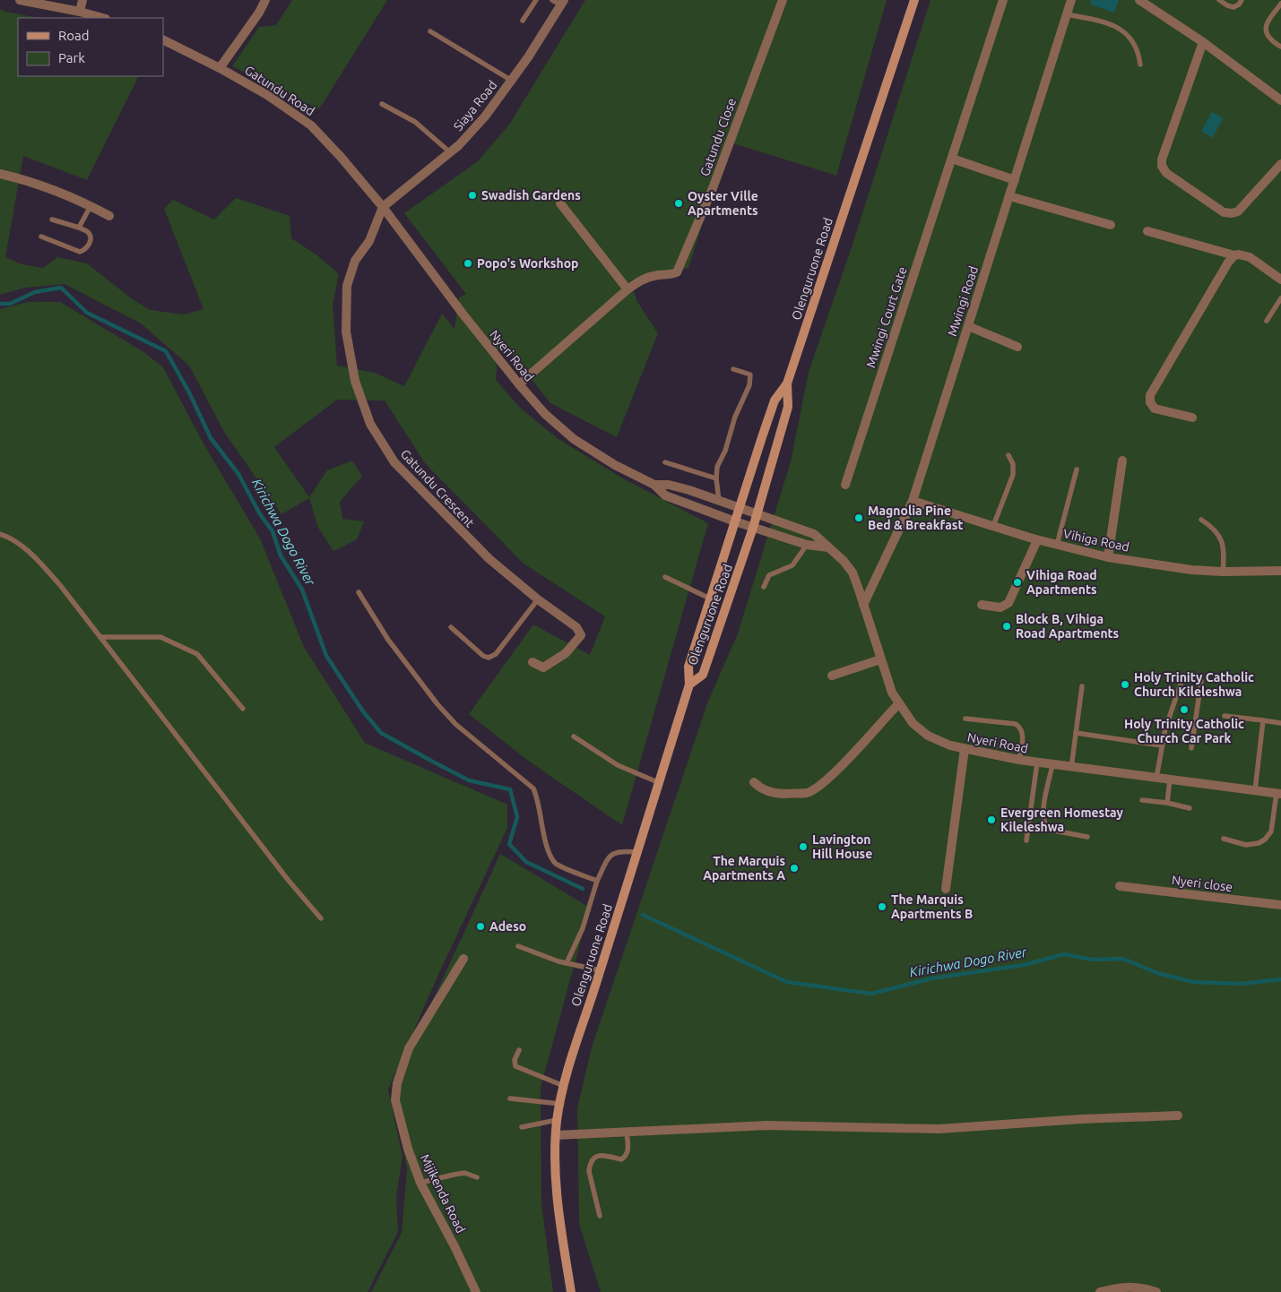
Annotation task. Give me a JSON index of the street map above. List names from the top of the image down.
{
  "streets": {
    "street": [
      "Gatundu Road",
      "Siaya Road",
      "Gatundu Close",
      "Olenguruone Road",
      "Mwingi Road",
      "Mwingi Court Gate",
      "Nyeri Road",
      "Gatundu Crescent",
      "Vihiga Road",
      "Nyeri close",
      "Mijikenda Road"
    ]
  },
  "crossings": [
    ["Gatundu Road", "Siaya Road"],
    ["Gatundu Road", "Nyeri Road"],
    ["Gatundu Road", "Gatundu Crescent"],
    ["Siaya Road", "Nyeri Road"],
    ["Siaya Road", "Gatundu Crescent"],
    ["Gatundu Close", "Nyeri Road"],
    ["Olenguruone Road", "Nyeri Road"],
    ["Mwingi Road", "Nyeri Road"],
    ["Mwingi Road", "Vihiga Road"],
    ["Nyeri Road", "Gatundu Crescent"]
  ],
  "water": ["Kirichwa Dogo River"],
  "places": [
    "Swadish Gardens",
    "Oyster Ville Apartments",
    "Popo's Workshop",
    "Magnolia Pine Bed & Breakfast",
    "Vihiga Road Apartments",
    "Block B, Vihiga Road Apartments",
    "Holy Trinity Catholic Church Kileleshwa",
    "Holy Trinity Catholic Church Car Park",
    "Evergreen Homestay Kileleshwa",
    "Lavington Hill House",
    "The Marquis Apartments A",
    "The Marquis Apartments B",
    "Adeso"
  ],
  "legend": ["Road", "Park"]
}
